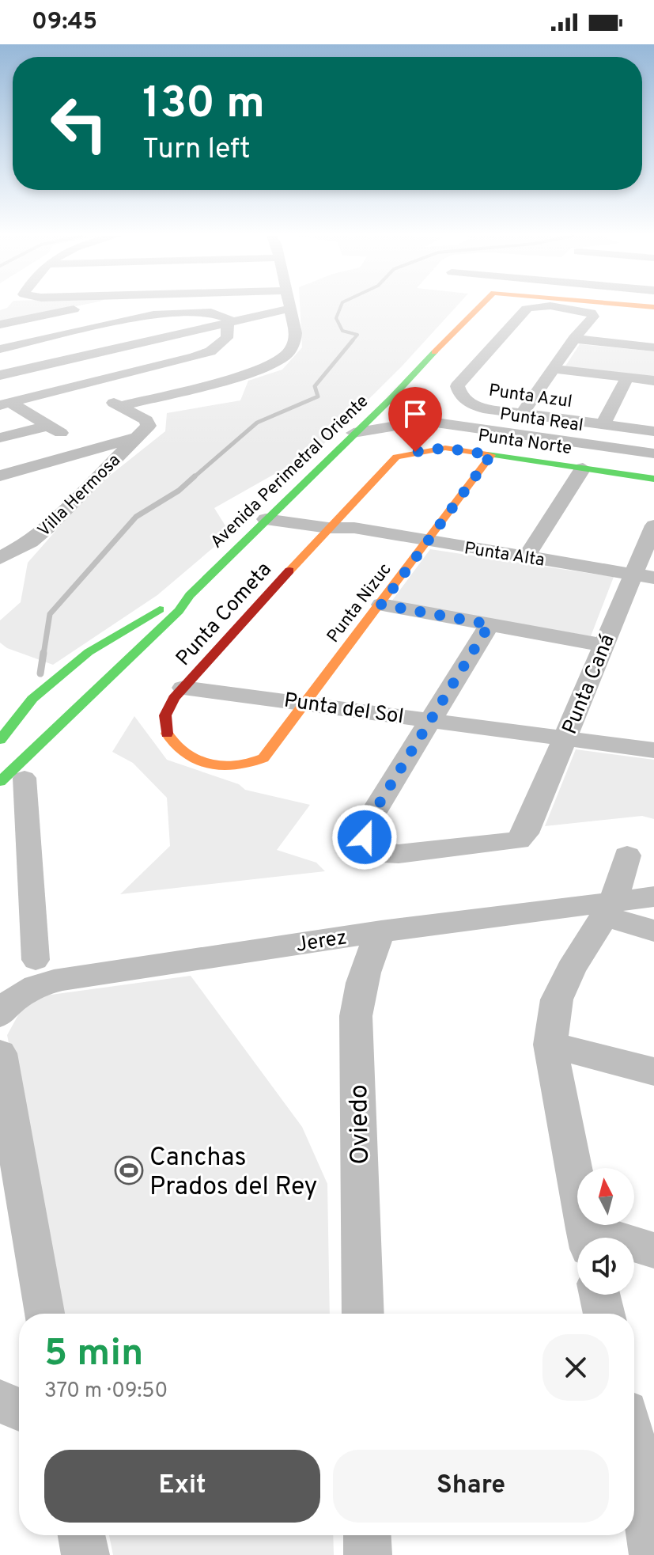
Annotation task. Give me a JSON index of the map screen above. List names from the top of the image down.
{
  "streets": {
    "street": [
      "Punta Azul",
      "Punta Real",
      "Punta Norte",
      "Avenida Perimetral Oriente",
      "Villa Hermosa",
      "Punta Alta",
      "Punta Nizuc",
      "Punta Cometa",
      "Punta Caná",
      "Punta del Sol",
      "Jerez",
      "Oviedo"
    ]
  },
  "crossings": [
    ["Punta Real", "Avenida Perimetral Oriente"],
    ["Punta Norte", "Punta Nizuc"],
    ["Punta Norte", "Punta Cometa"],
    ["Avenida Perimetral Oriente", "Punta Alta"],
    ["Punta Alta", "Punta Nizuc"],
    ["Punta Alta", "Punta Cometa"],
    ["Punta Alta", "Punta Caná"],
    ["Punta Nizuc", "Punta Cometa"],
    ["Punta Nizuc", "Punta del Sol"],
    ["Punta Cometa", "Punta del Sol"],
    ["Punta Caná", "Punta del Sol"],
    ["Jerez", "Oviedo"]
  ],
  "places": {
    "sports": ["Canchas Prados del Rey"]
  },
  "north": "top",
  "page": {
    "status": "09:45",
    "turn": ["130 m", "Turn left"],
    "heading": ["5 min", "370 m · 09:50"],
    "buttons": ["Exit", "Share"]
  }
}
